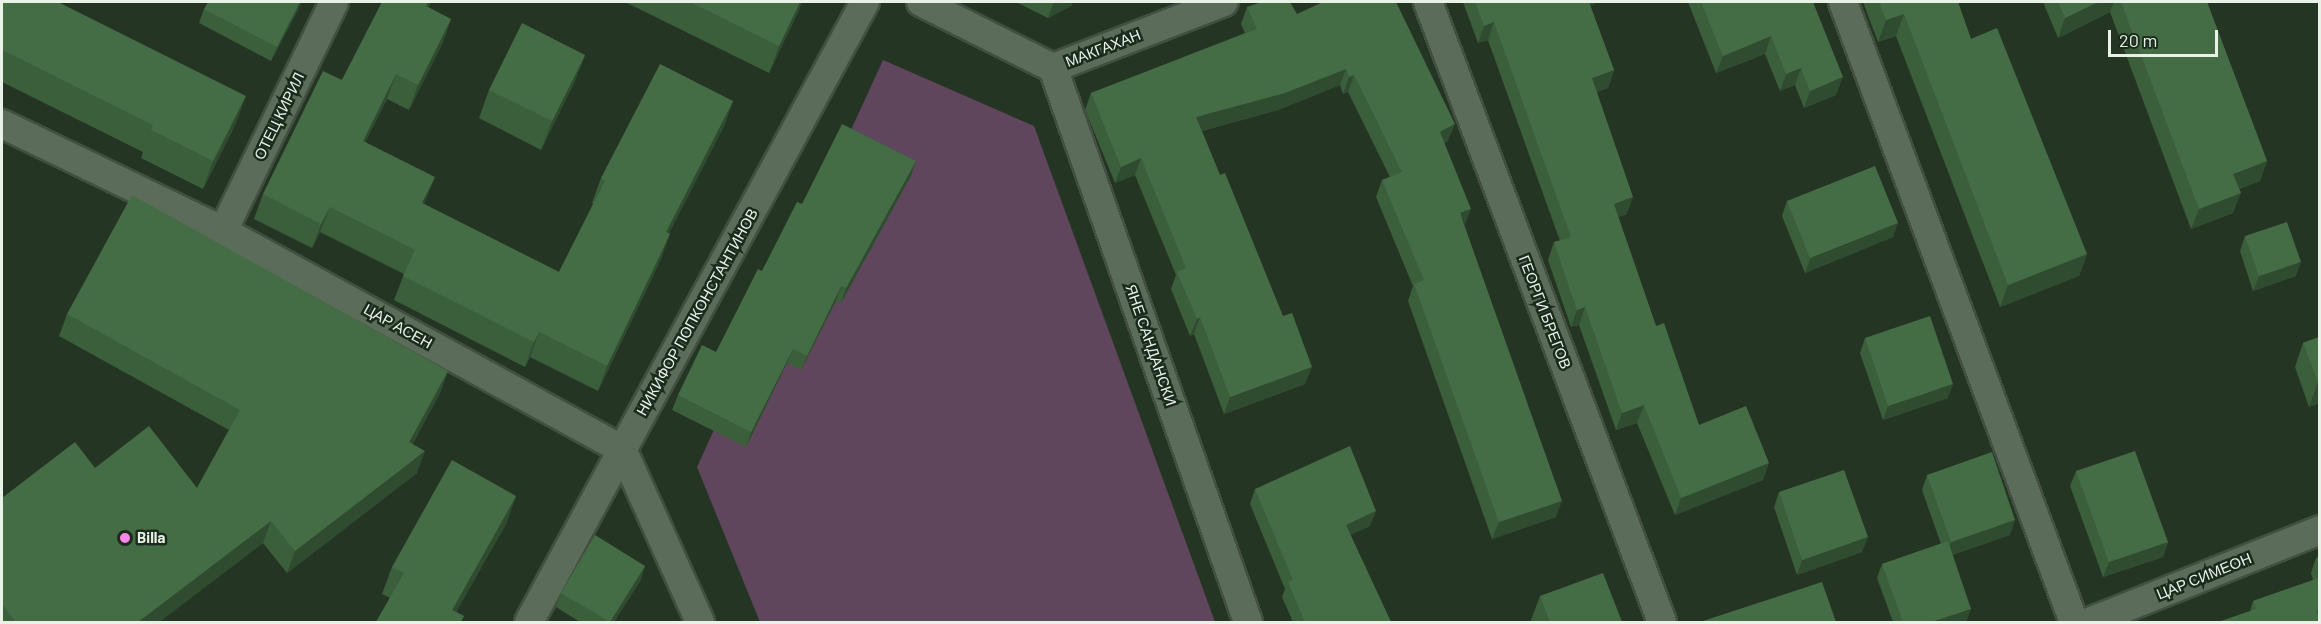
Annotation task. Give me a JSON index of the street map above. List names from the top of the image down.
{
  "streets": {
    "street": [
      "МАКГАХАН",
      "ОТЕЦ КИРИЛ",
      "НИКИФОР ПОПКОНСТАНТИНОВ",
      "ГЕОРГИ БРЕГОВ",
      "ЦАР АСЕН",
      "ЯНЕ САНДАНСКИ",
      "ЦАР СИМЕОН"
    ]
  },
  "crossings": [
    ["МАКГАХАН", "ЯНЕ САНДАНСКИ"],
    ["ОТЕЦ КИРИЛ", "ЦАР АСЕН"],
    ["НИКИФОР ПОПКОНСТАНТИНОВ", "ЦАР АСЕН"]
  ],
  "places": ["Billa"],
  "scale_bar": "20 m"
}
